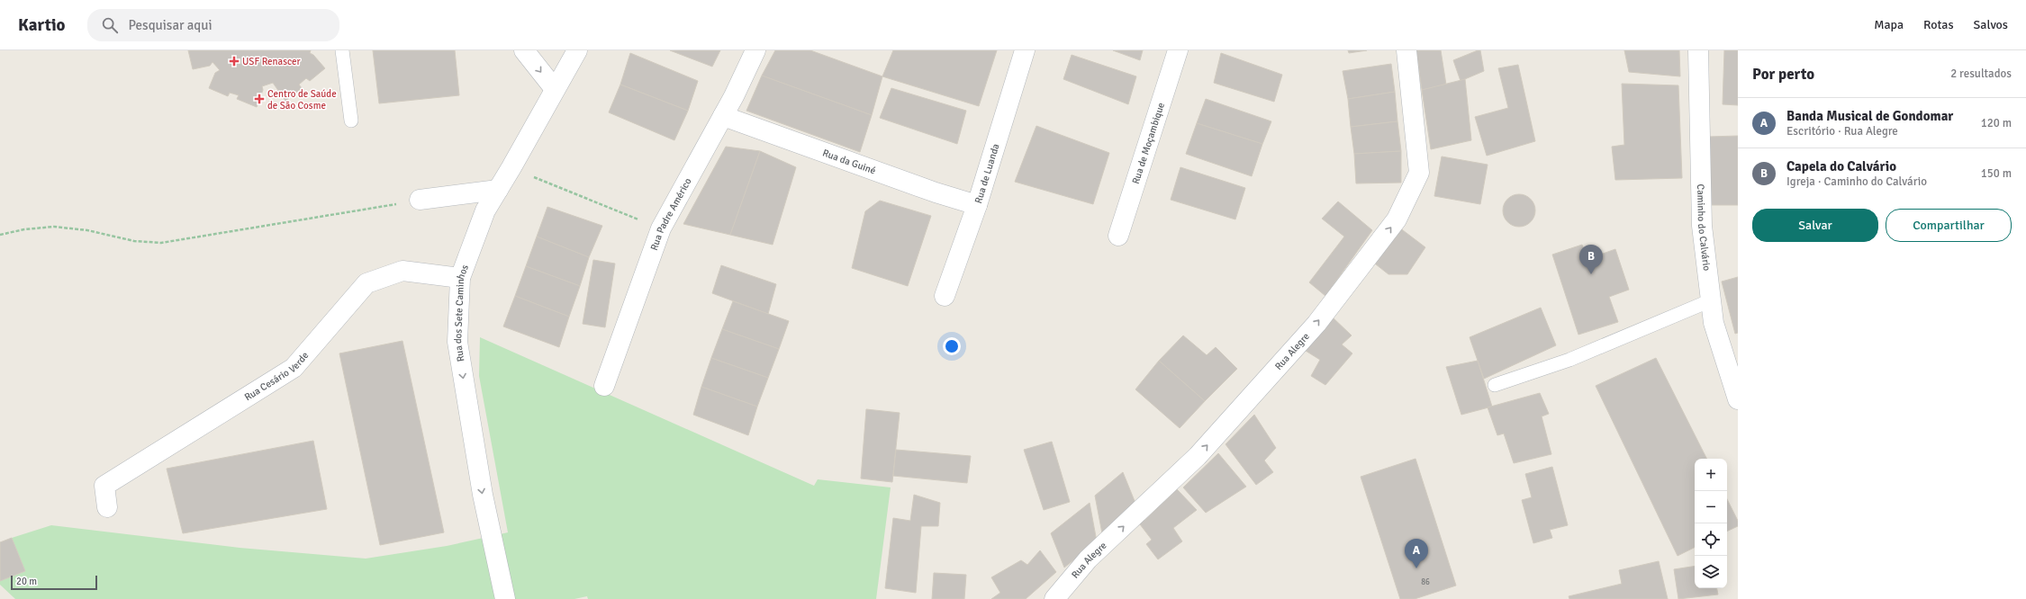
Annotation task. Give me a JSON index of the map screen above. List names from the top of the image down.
{
  "streets": {
    "street": [
      "Rua de Moçambique",
      "Rua da Guiné",
      "Rua de Luanda",
      "Rua Padre Américo",
      "Caminho do Calvário",
      "Rua dos Sete Caminhos",
      "Rua Alegre",
      "Rua Cesário Verde"
    ]
  },
  "crossings": [
    ["Rua da Guiné", "Rua de Luanda"],
    ["Rua da Guiné", "Rua Padre Américo"],
    ["Rua dos Sete Caminhos", "Rua Cesário Verde"]
  ],
  "one_way": ["Rua dos Sete Caminhos", "Rua Alegre"],
  "places": {
    "health": ["USF Renascer", "Centro de Saúde de São Cosme"]
  },
  "house_numbers": ["86"],
  "scale_bar": "20 m",
  "page": {
    "header": "Kartio",
    "search": "Pesquisar aqui",
    "nav": ["Mapa", "Rotas", "Salvos"],
    "heading": ["Por perto", "2 resultados"],
    "list": [
      {
        "mark": "A",
        "name": "Banda Musical de Gondomar",
        "note": "Escritório · Rua Alegre",
        "value": "120 m"
      },
      {
        "mark": "B",
        "name": "Capela do Calvário",
        "note": "Igreja · Caminho do Calvário",
        "value": "150 m"
      }
    ],
    "buttons": ["Salvar", "Compartilhar"],
    "pins": ["B", "A"],
    "map_buttons": ["+", "−"],
    "scale": "20 m"
  }
}
